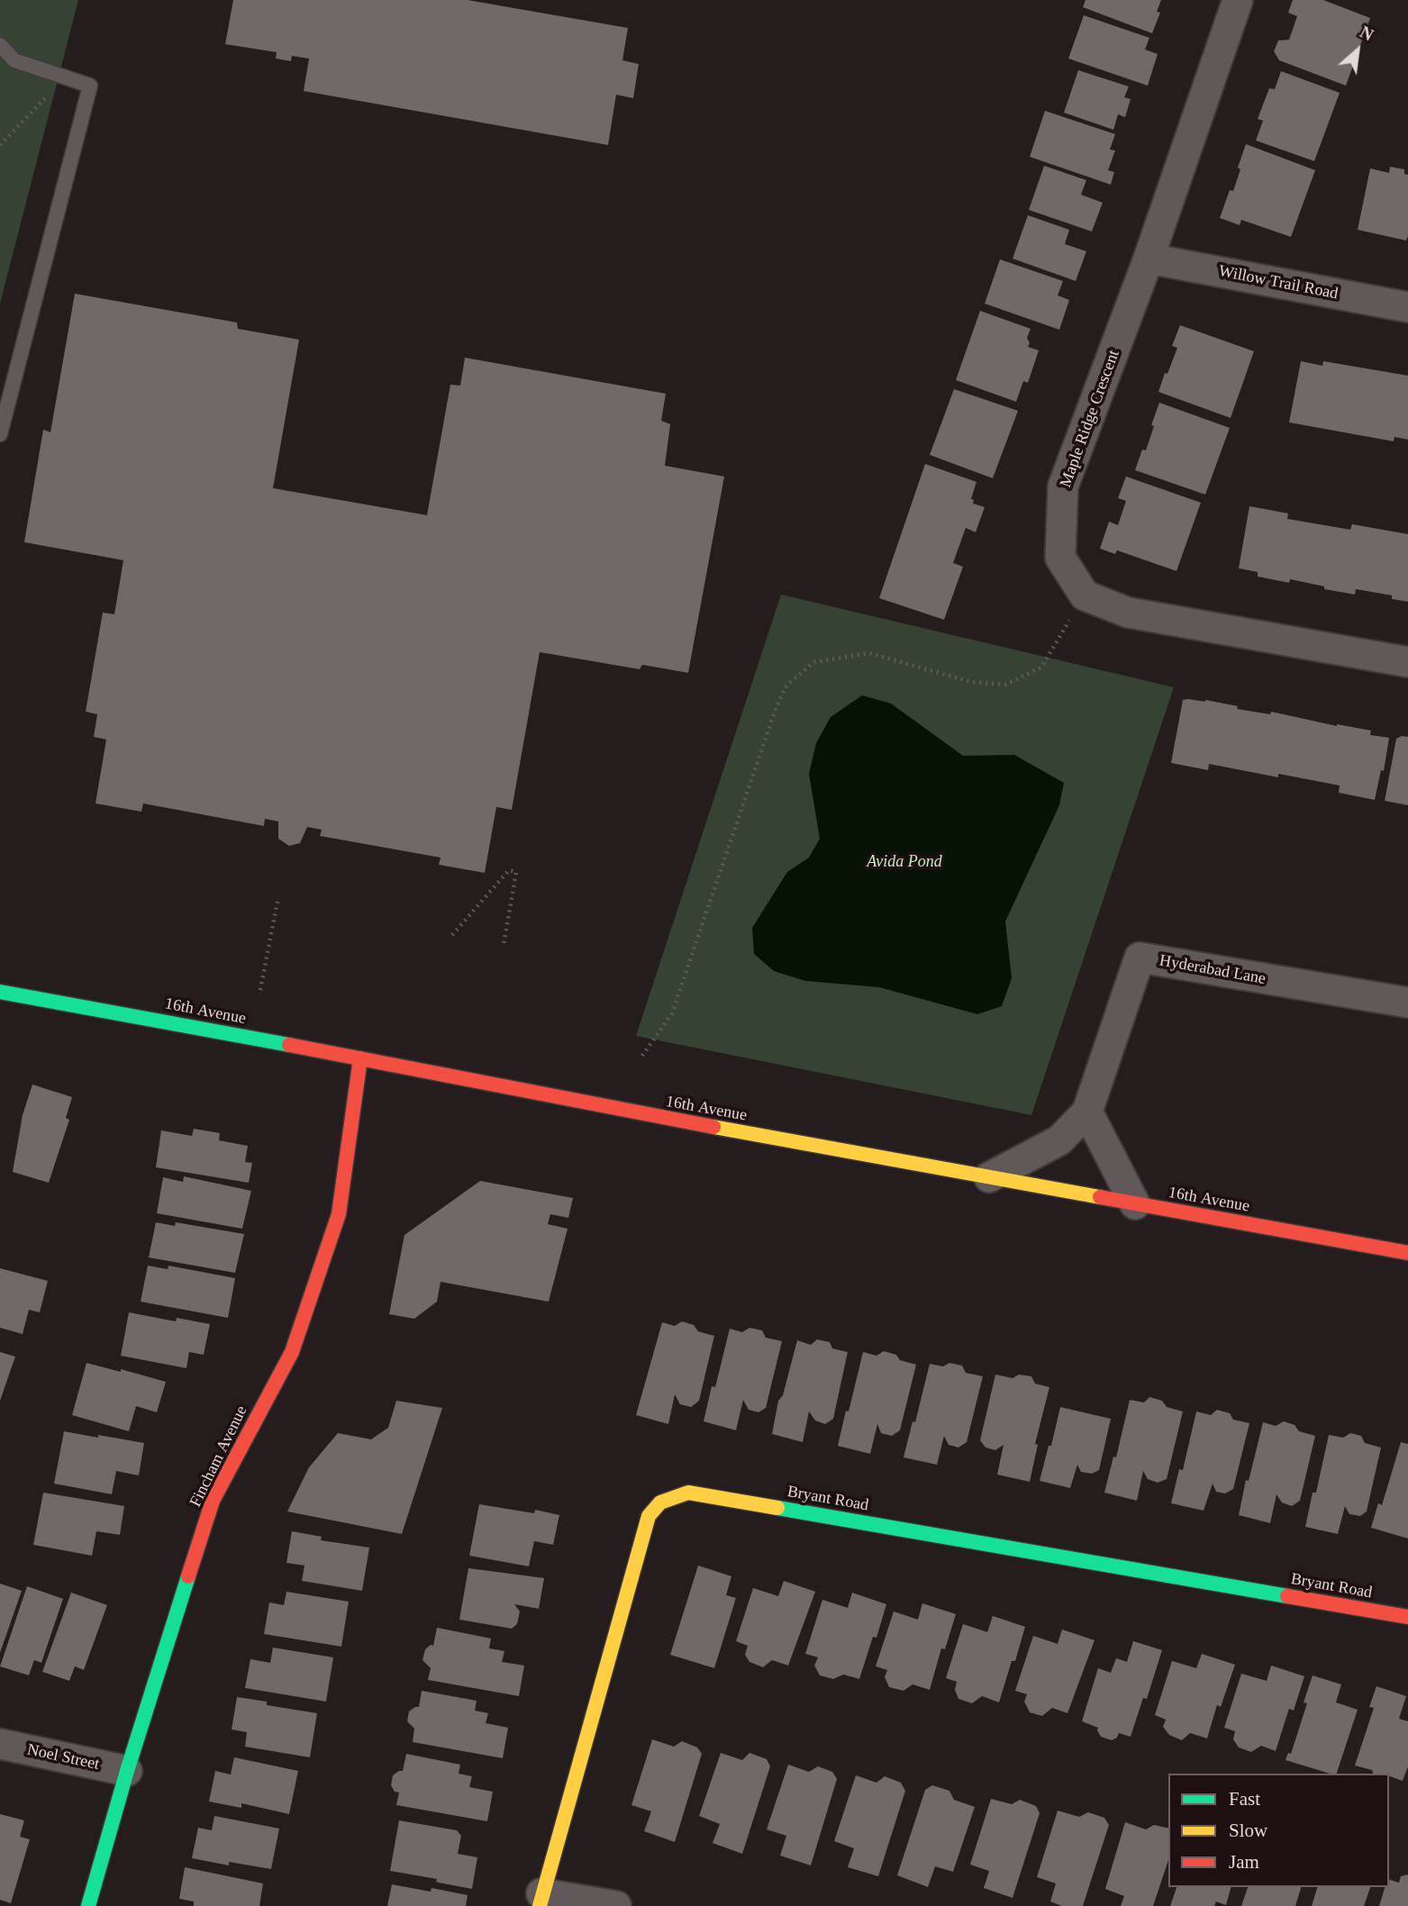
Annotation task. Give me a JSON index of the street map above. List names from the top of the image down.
{
  "streets": {
    "street": [
      "Willow Trail Road",
      "Maple Ridge Crescent",
      "Hyderabad Lane",
      "16th Avenue",
      "Fincham Avenue",
      "Bryant Road",
      "Noel Street"
    ]
  },
  "crossings": [
    ["Willow Trail Road", "Maple Ridge Crescent"],
    ["Hyderabad Lane", "16th Avenue"],
    ["16th Avenue", "Fincham Avenue"],
    ["Fincham Avenue", "Noel Street"]
  ],
  "parks": ["Avida Pond"],
  "legend": ["Fast", "Slow", "Jam"],
  "north": "top right"
}
